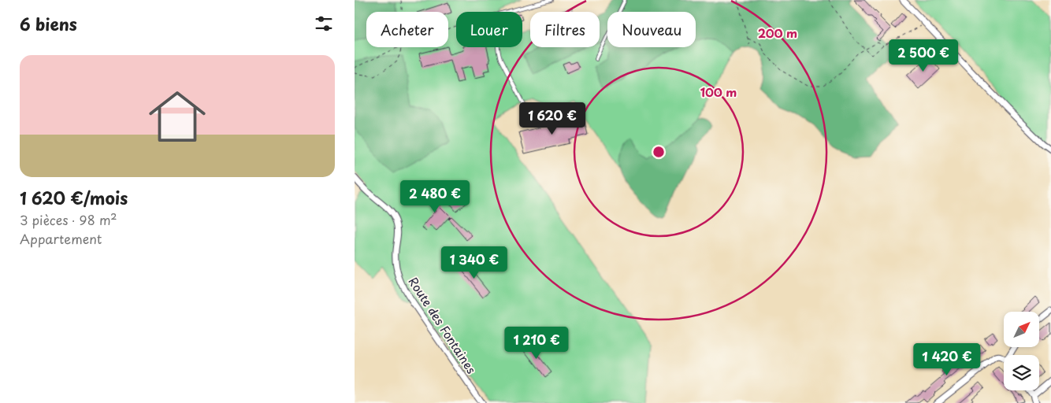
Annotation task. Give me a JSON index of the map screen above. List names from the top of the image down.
{
  "streets": {
    "street": ["Route des Fontaines"]
  },
  "north": "top right",
  "page": {
    "heading": "6 biens",
    "chip": [
      "Acheter",
      "Louer",
      "Filtres",
      "Nouveau"
    ],
    "price": [
      "2 500 €",
      "1 620 €",
      "2 480 €",
      "1 340 €",
      "1 210 €",
      "1 420 €"
    ],
    "list": [
      {
        "name": "1 620 €/mois",
        "note": "3 pièces · 98 m² · Appartement"
      }
    ]
  },
  "rings": ["200 m", "100 m"]
}
